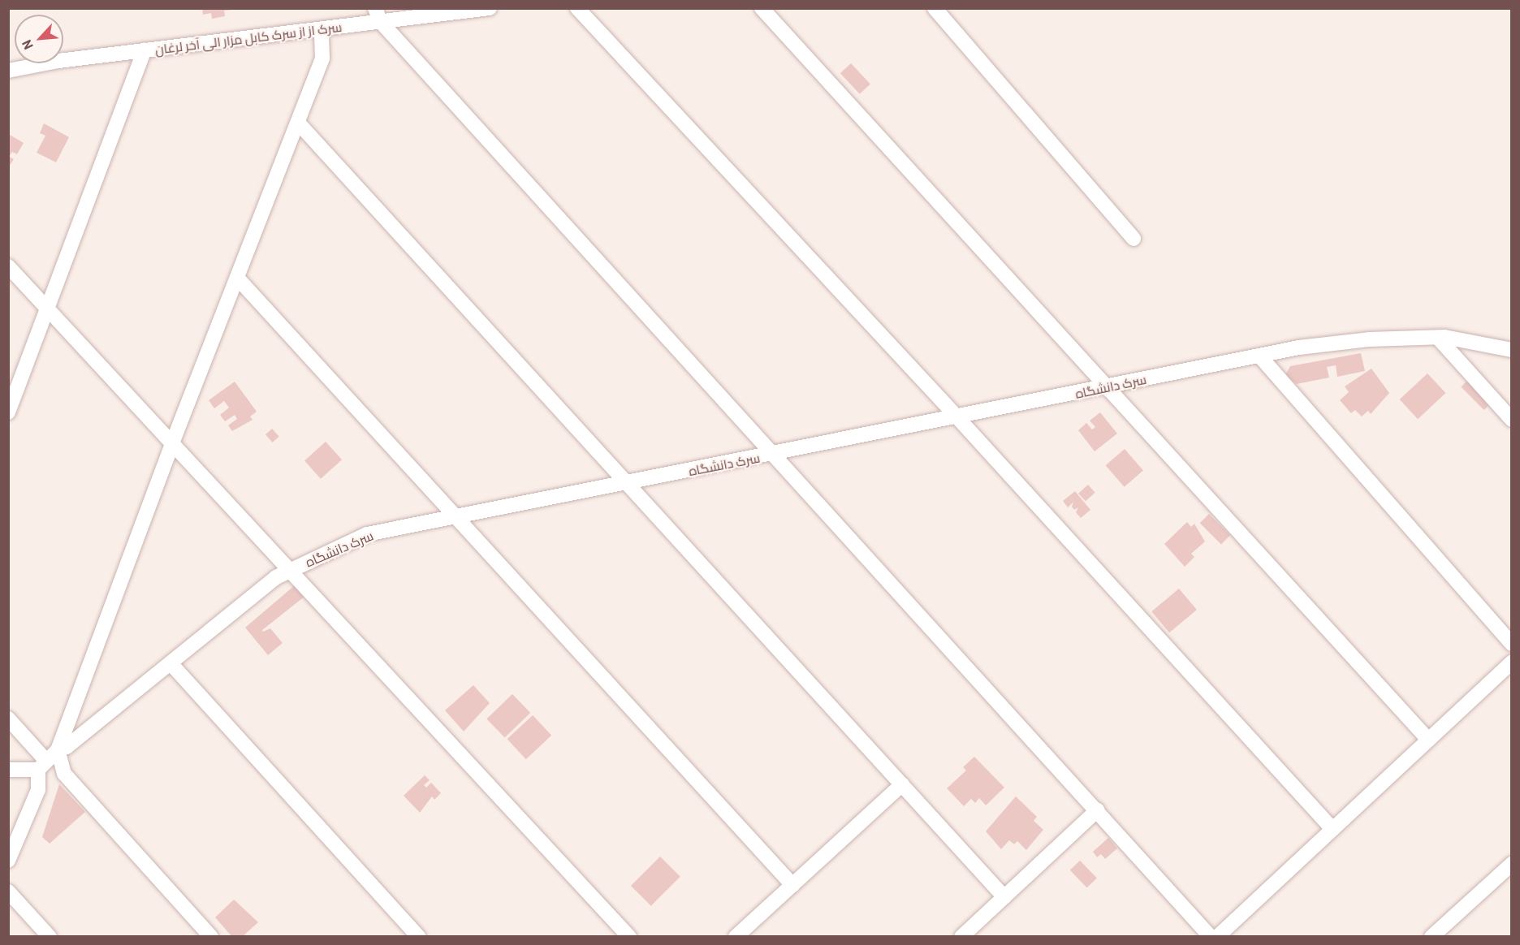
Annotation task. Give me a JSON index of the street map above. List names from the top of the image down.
{
  "streets": {
    "street": ["سرک از از سرک کابل مزار الی آخر لرغان", "سرک دانشگاه"]
  },
  "north": "bottom left"
}
